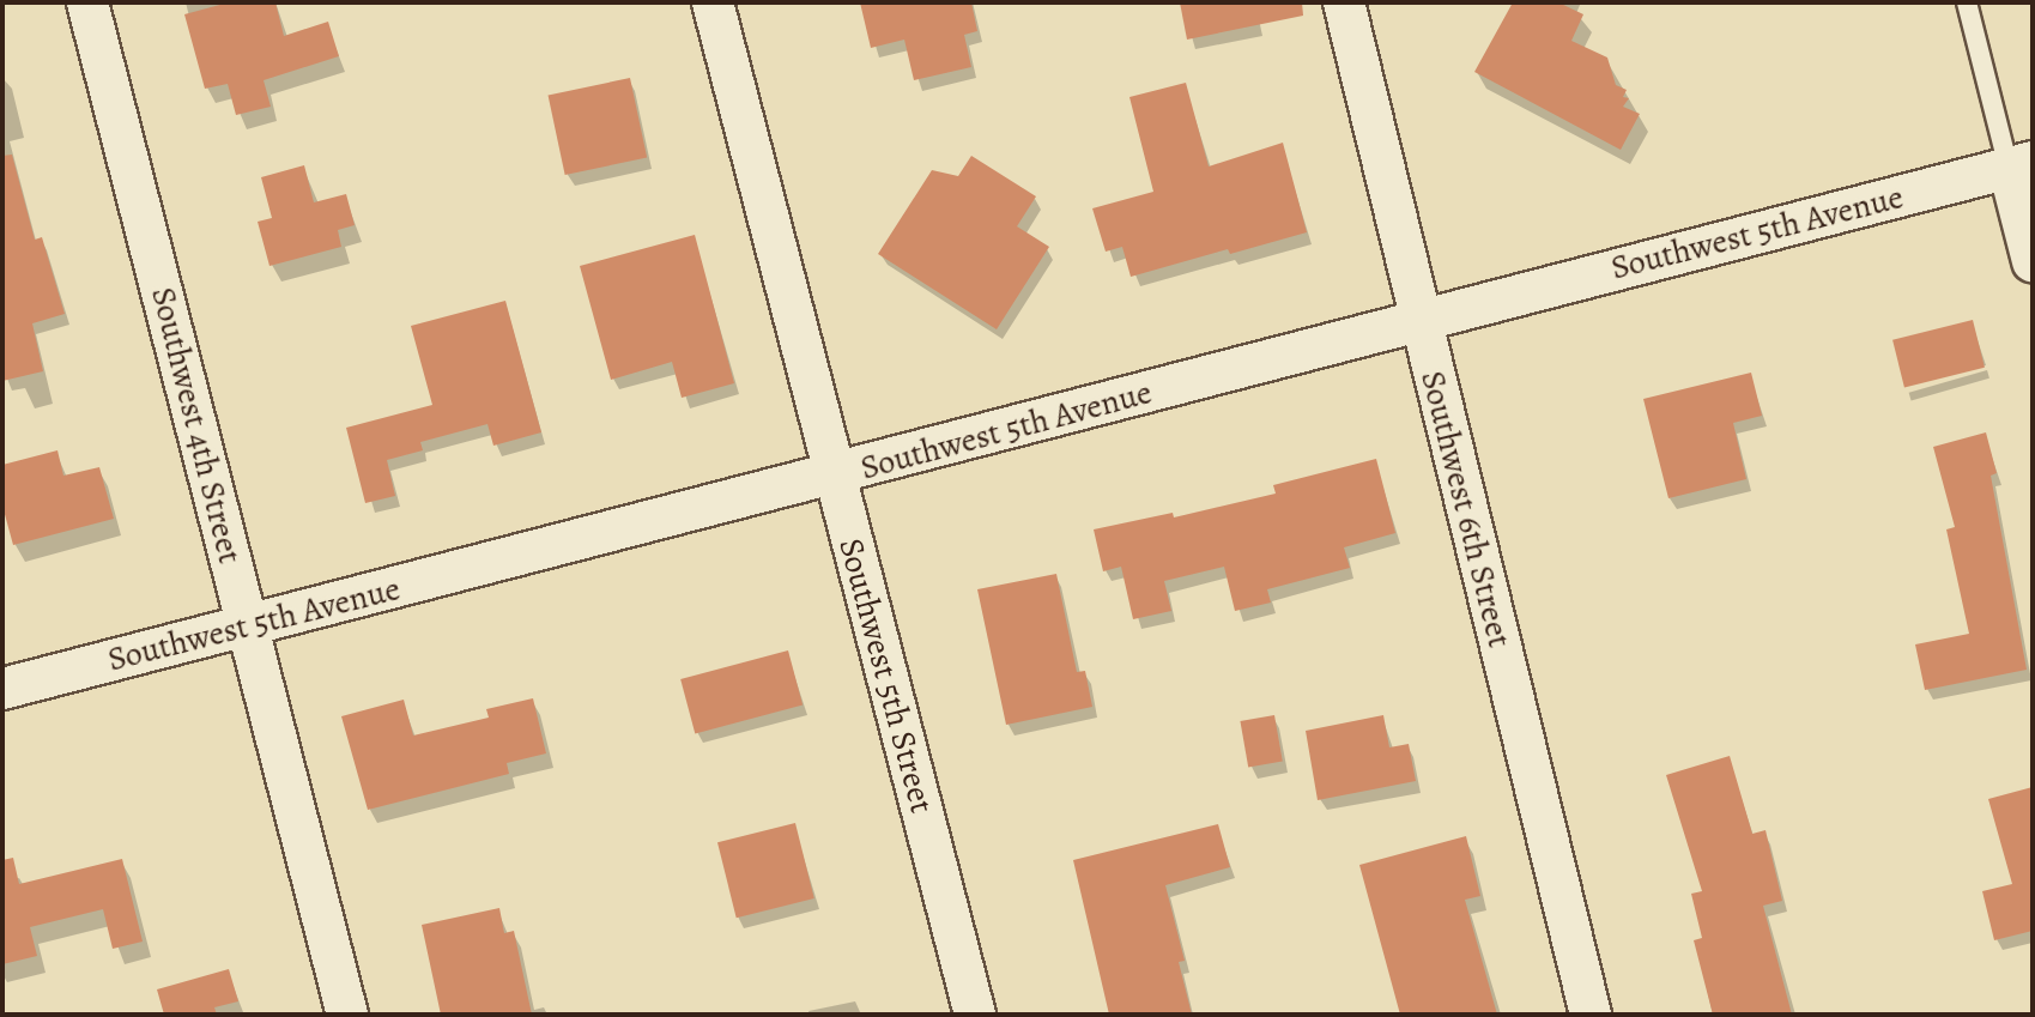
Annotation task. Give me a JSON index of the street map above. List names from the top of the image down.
{
  "streets": {
    "street": [
      "Southwest 5th Avenue",
      "Southwest 4th Street",
      "Southwest 6th Street",
      "Southwest 5th Street"
    ]
  },
  "crossings": [
    ["Southwest 5th Avenue", "Southwest 4th Street"],
    ["Southwest 5th Avenue", "Southwest 6th Street"],
    ["Southwest 5th Avenue", "Southwest 5th Street"]
  ]
}
